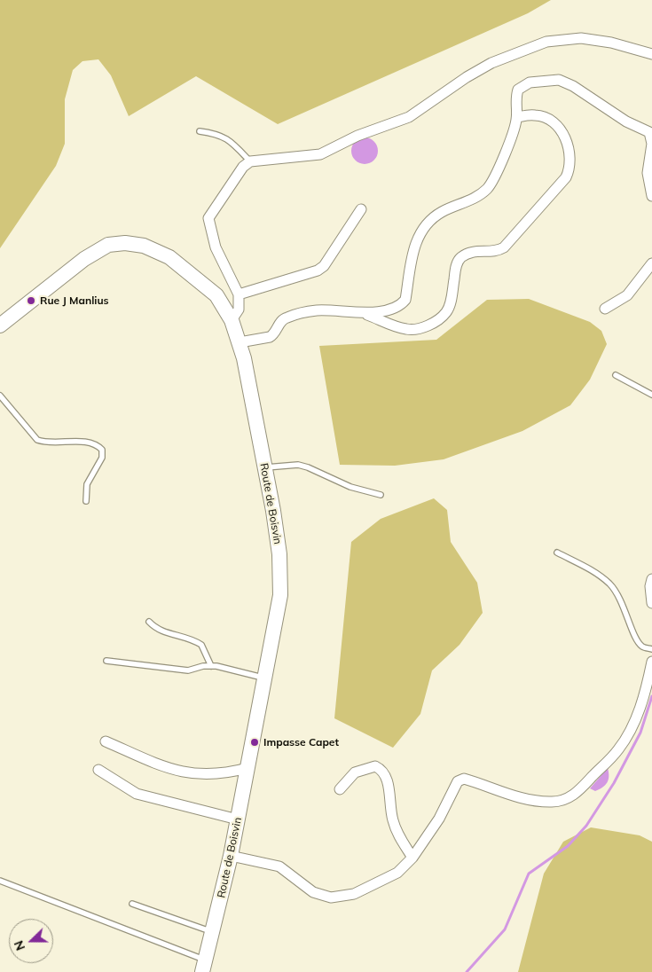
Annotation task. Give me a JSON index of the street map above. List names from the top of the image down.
{
  "streets": {
    "main road": ["Route de Boisvin"]
  },
  "places": ["Rue J Manlius", "Impasse Capet"],
  "north": "left"
}
